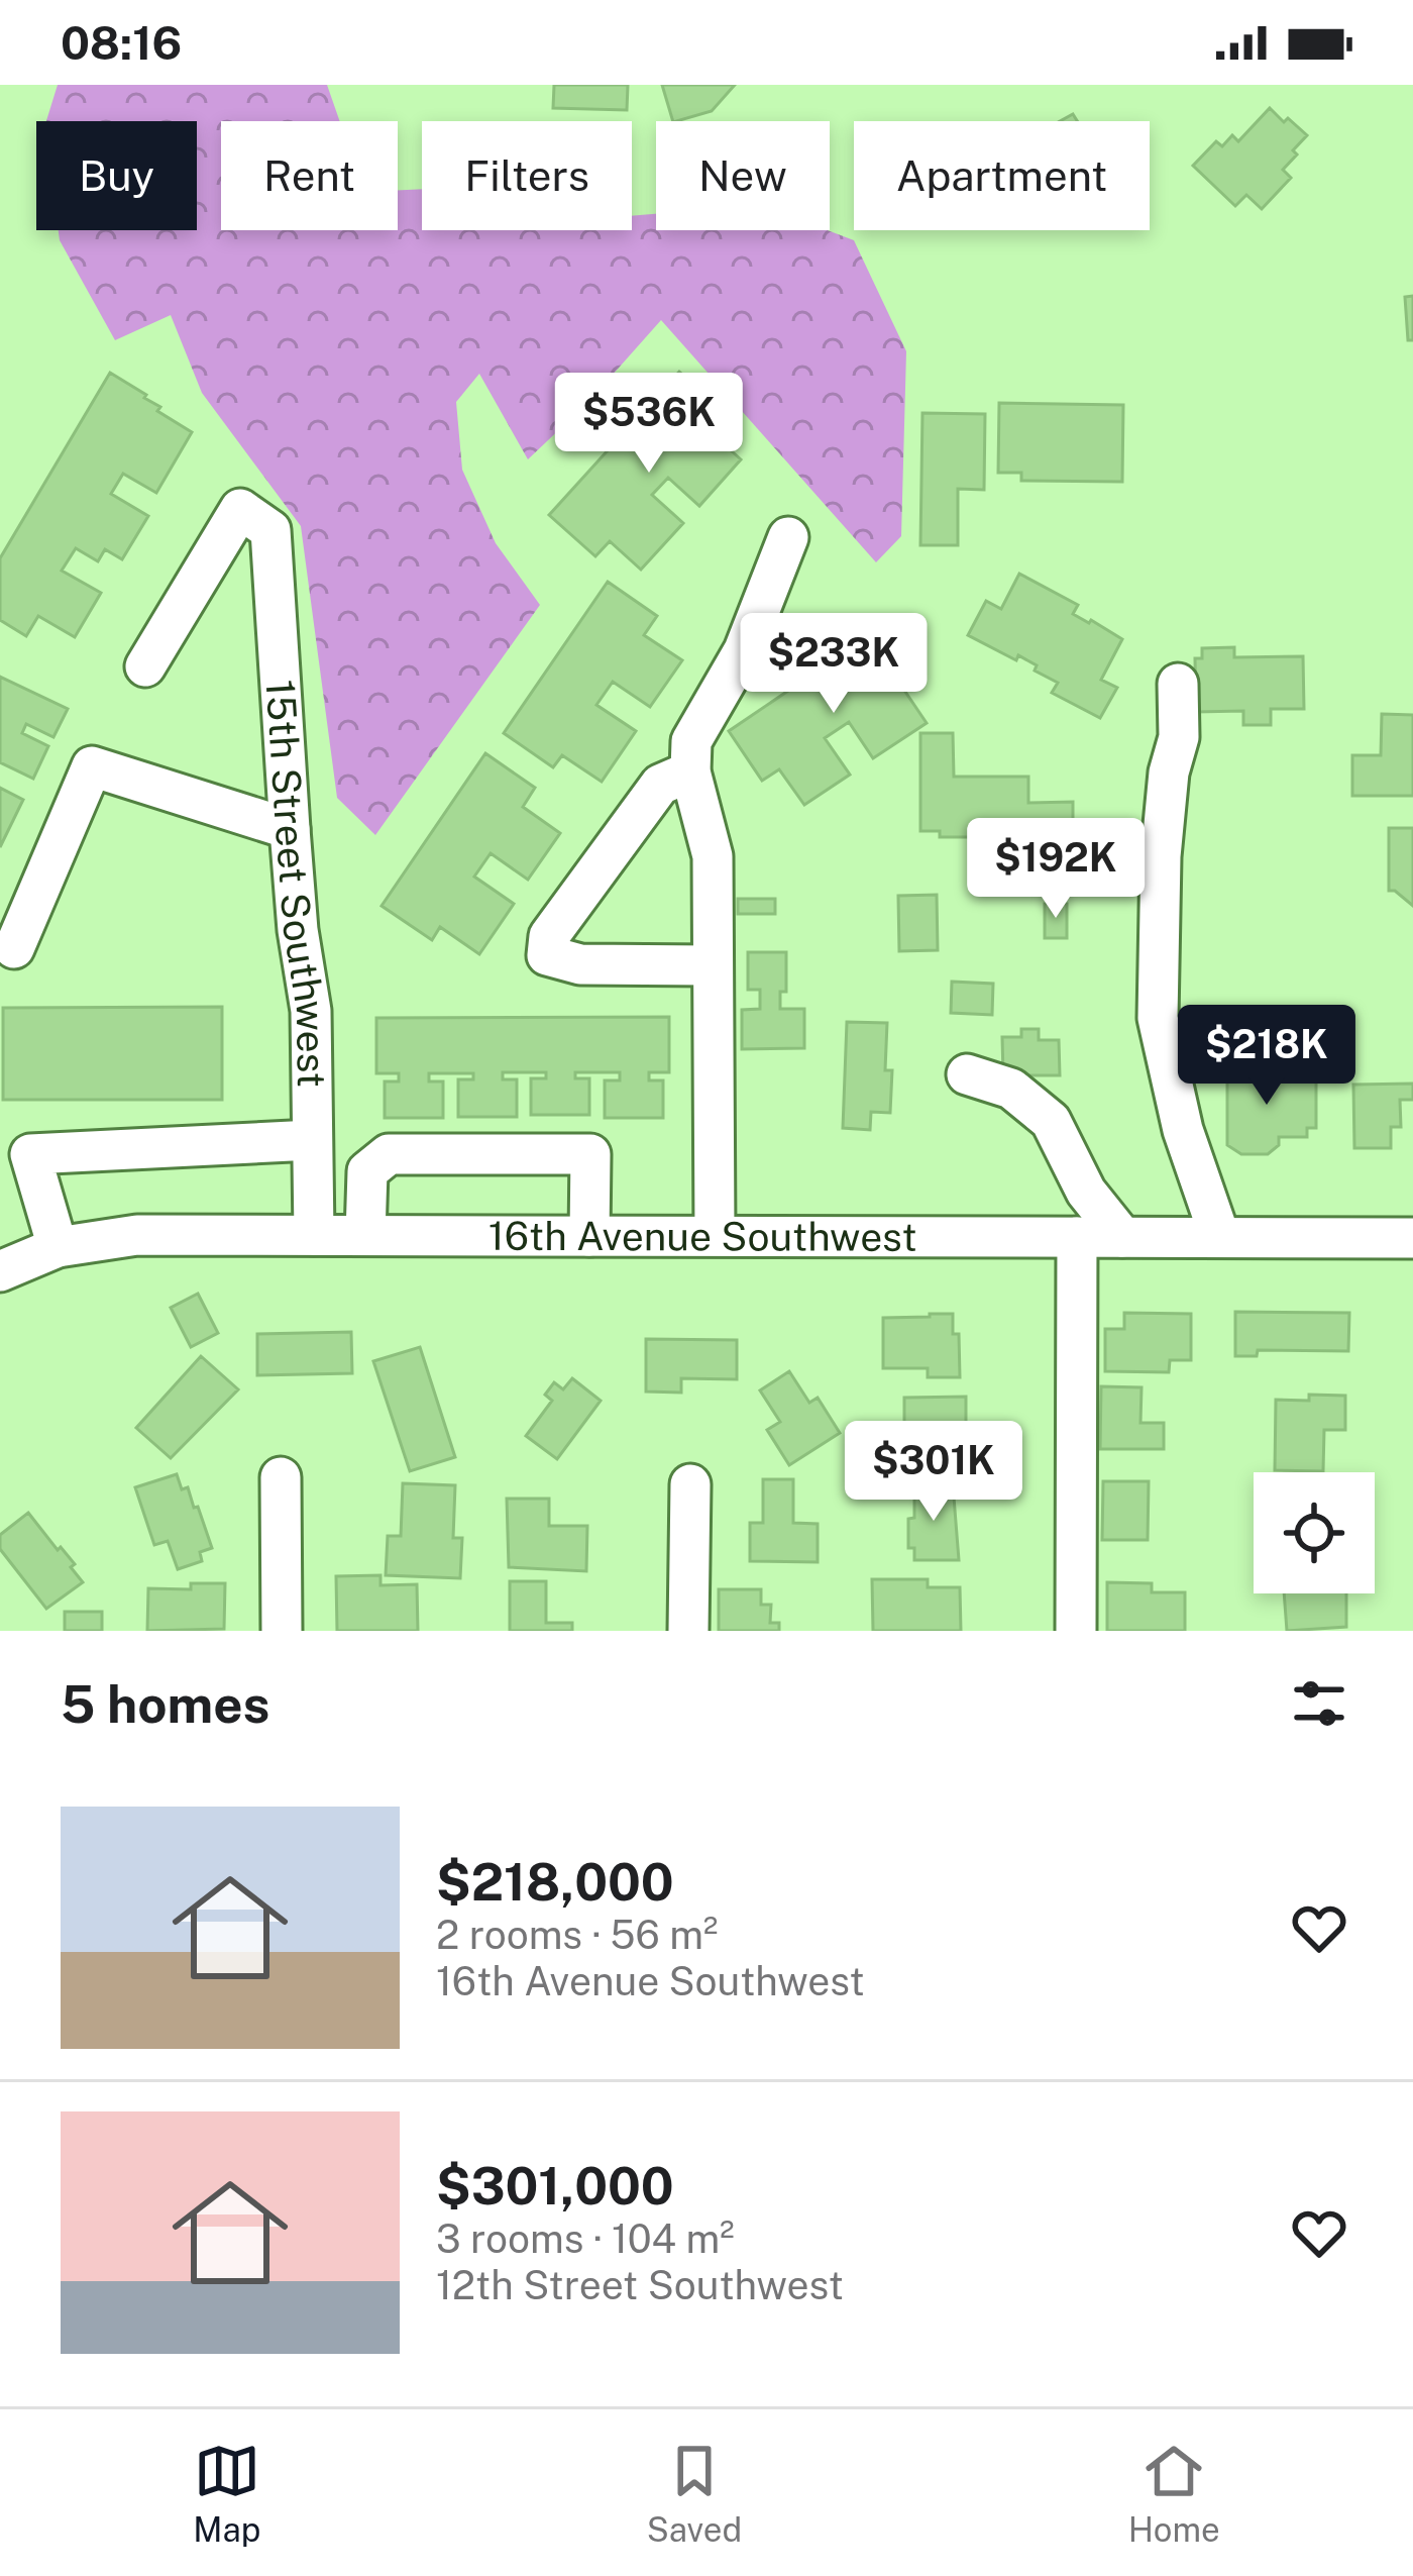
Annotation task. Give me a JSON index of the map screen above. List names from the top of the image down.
{
  "streets": {
    "street": ["15th Street Southwest", "16th Avenue Southwest"]
  },
  "crossings": [
    ["15th Street Southwest", "16th Avenue Southwest"]
  ],
  "page": {
    "status": "08:16",
    "chip": [
      "Buy",
      "Rent",
      "Filters",
      "New",
      "Apartment"
    ],
    "price": [
      "$536K",
      "$233K",
      "$192K",
      "$218K",
      "$301K"
    ],
    "heading": "5 homes",
    "list": [
      {
        "name": "$218,000",
        "note": "2 rooms · 56 m² · 16th Avenue Southwest"
      },
      {
        "name": "$301,000",
        "note": "3 rooms · 104 m² · 12th Street Southwest"
      }
    ],
    "tabs": ["Map", "Saved", "Home"]
  }
}
